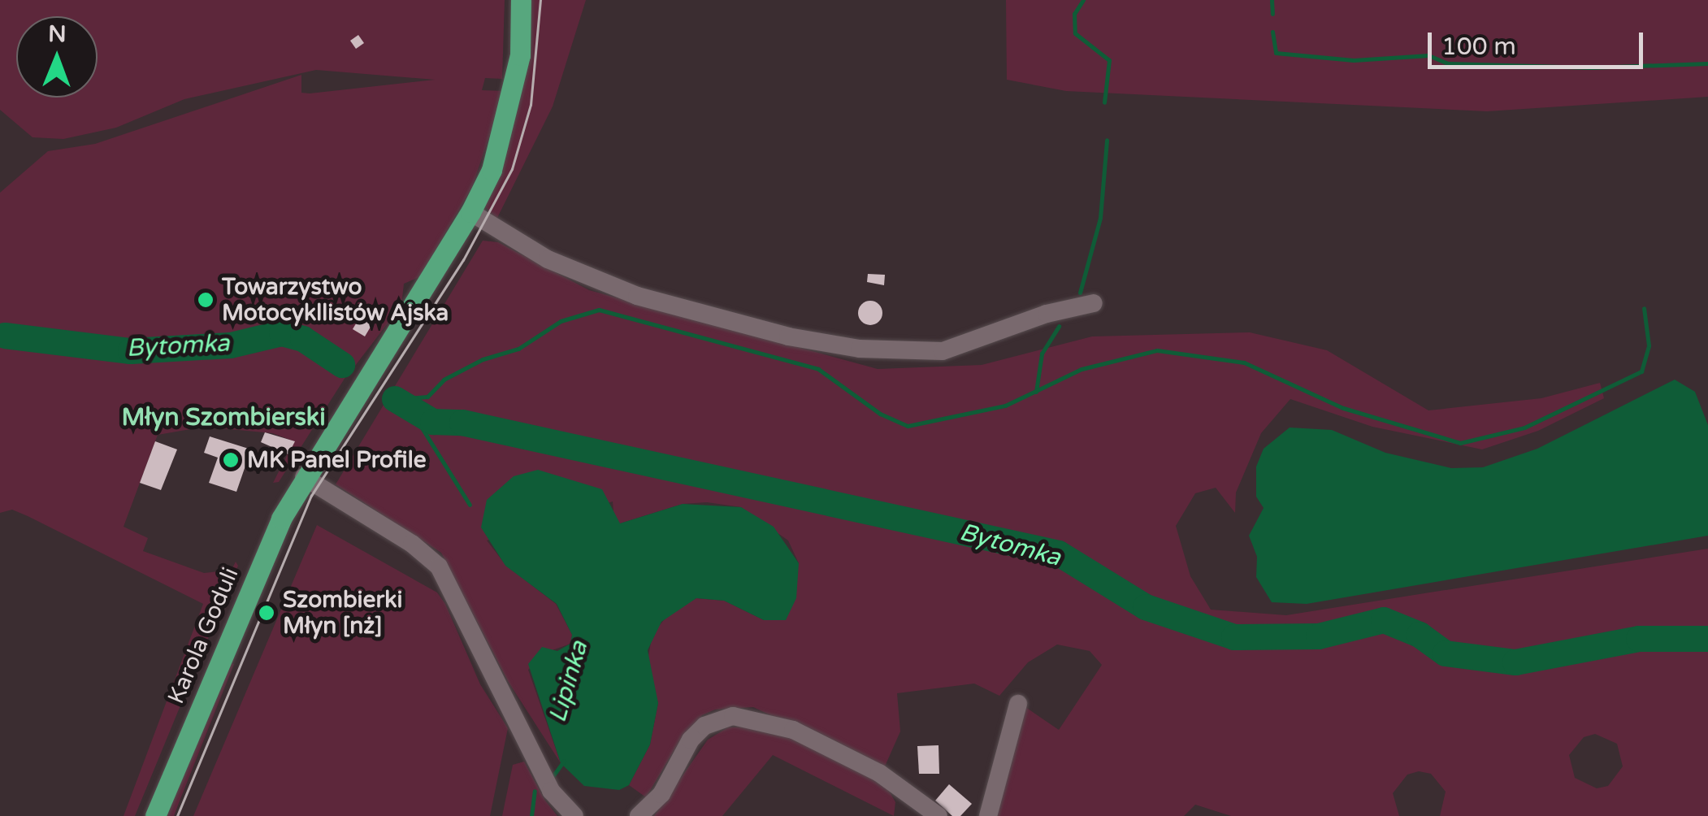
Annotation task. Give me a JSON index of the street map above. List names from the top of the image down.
{
  "streets": {
    "main road": ["Karola Goduli"]
  },
  "districts": ["Młyn Szombierski"],
  "water": ["Bytomka", "Lipinka"],
  "places": ["Towarzystwo Motocykllistów Ajska", "MK Panel Profile", "Szombierki Młyn [nż]"],
  "scale_bar": "100 m",
  "north": "top"
}
